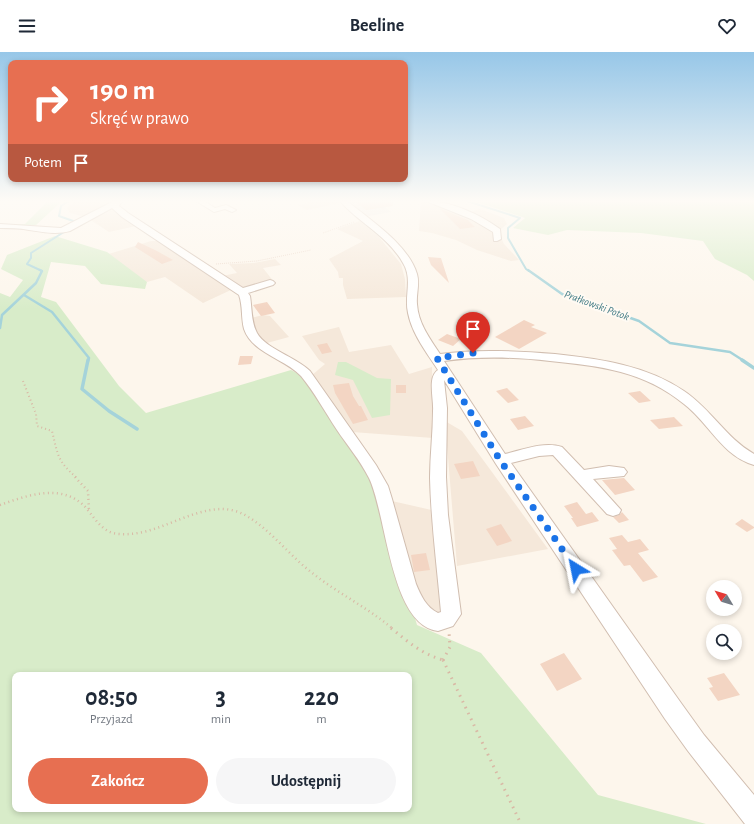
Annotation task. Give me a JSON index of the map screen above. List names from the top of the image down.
{
  "water": ["Prałkowski Potok"],
  "north": "top left",
  "page": {
    "header": "Beeline",
    "turn": ["190 m", "Skręć w prawo"],
    "then": "Potem",
    "eta": [
      "08:50",
      "Przyjazd",
      "3",
      "min",
      "220",
      "m"
    ],
    "buttons": ["Zakończ", "Udostępnij"]
  }
}
